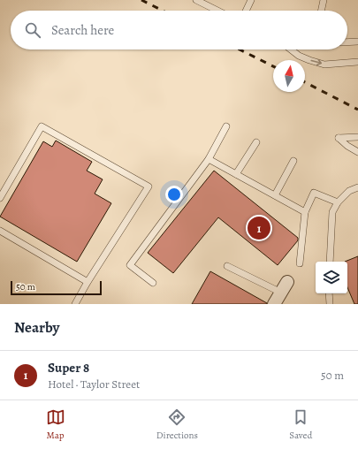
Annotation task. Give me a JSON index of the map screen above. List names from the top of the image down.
{
  "scale_bar": "50 m",
  "north": "top",
  "page": {
    "search": "Search here",
    "pins": "1",
    "scale": "50 m",
    "heading": "Nearby",
    "list": [
      {
        "mark": "1",
        "name": "Super 8",
        "note": "Hotel · Taylor Street",
        "value": "50 m"
      }
    ],
    "nav": ["Map", "Directions", "Saved"]
  }
}
